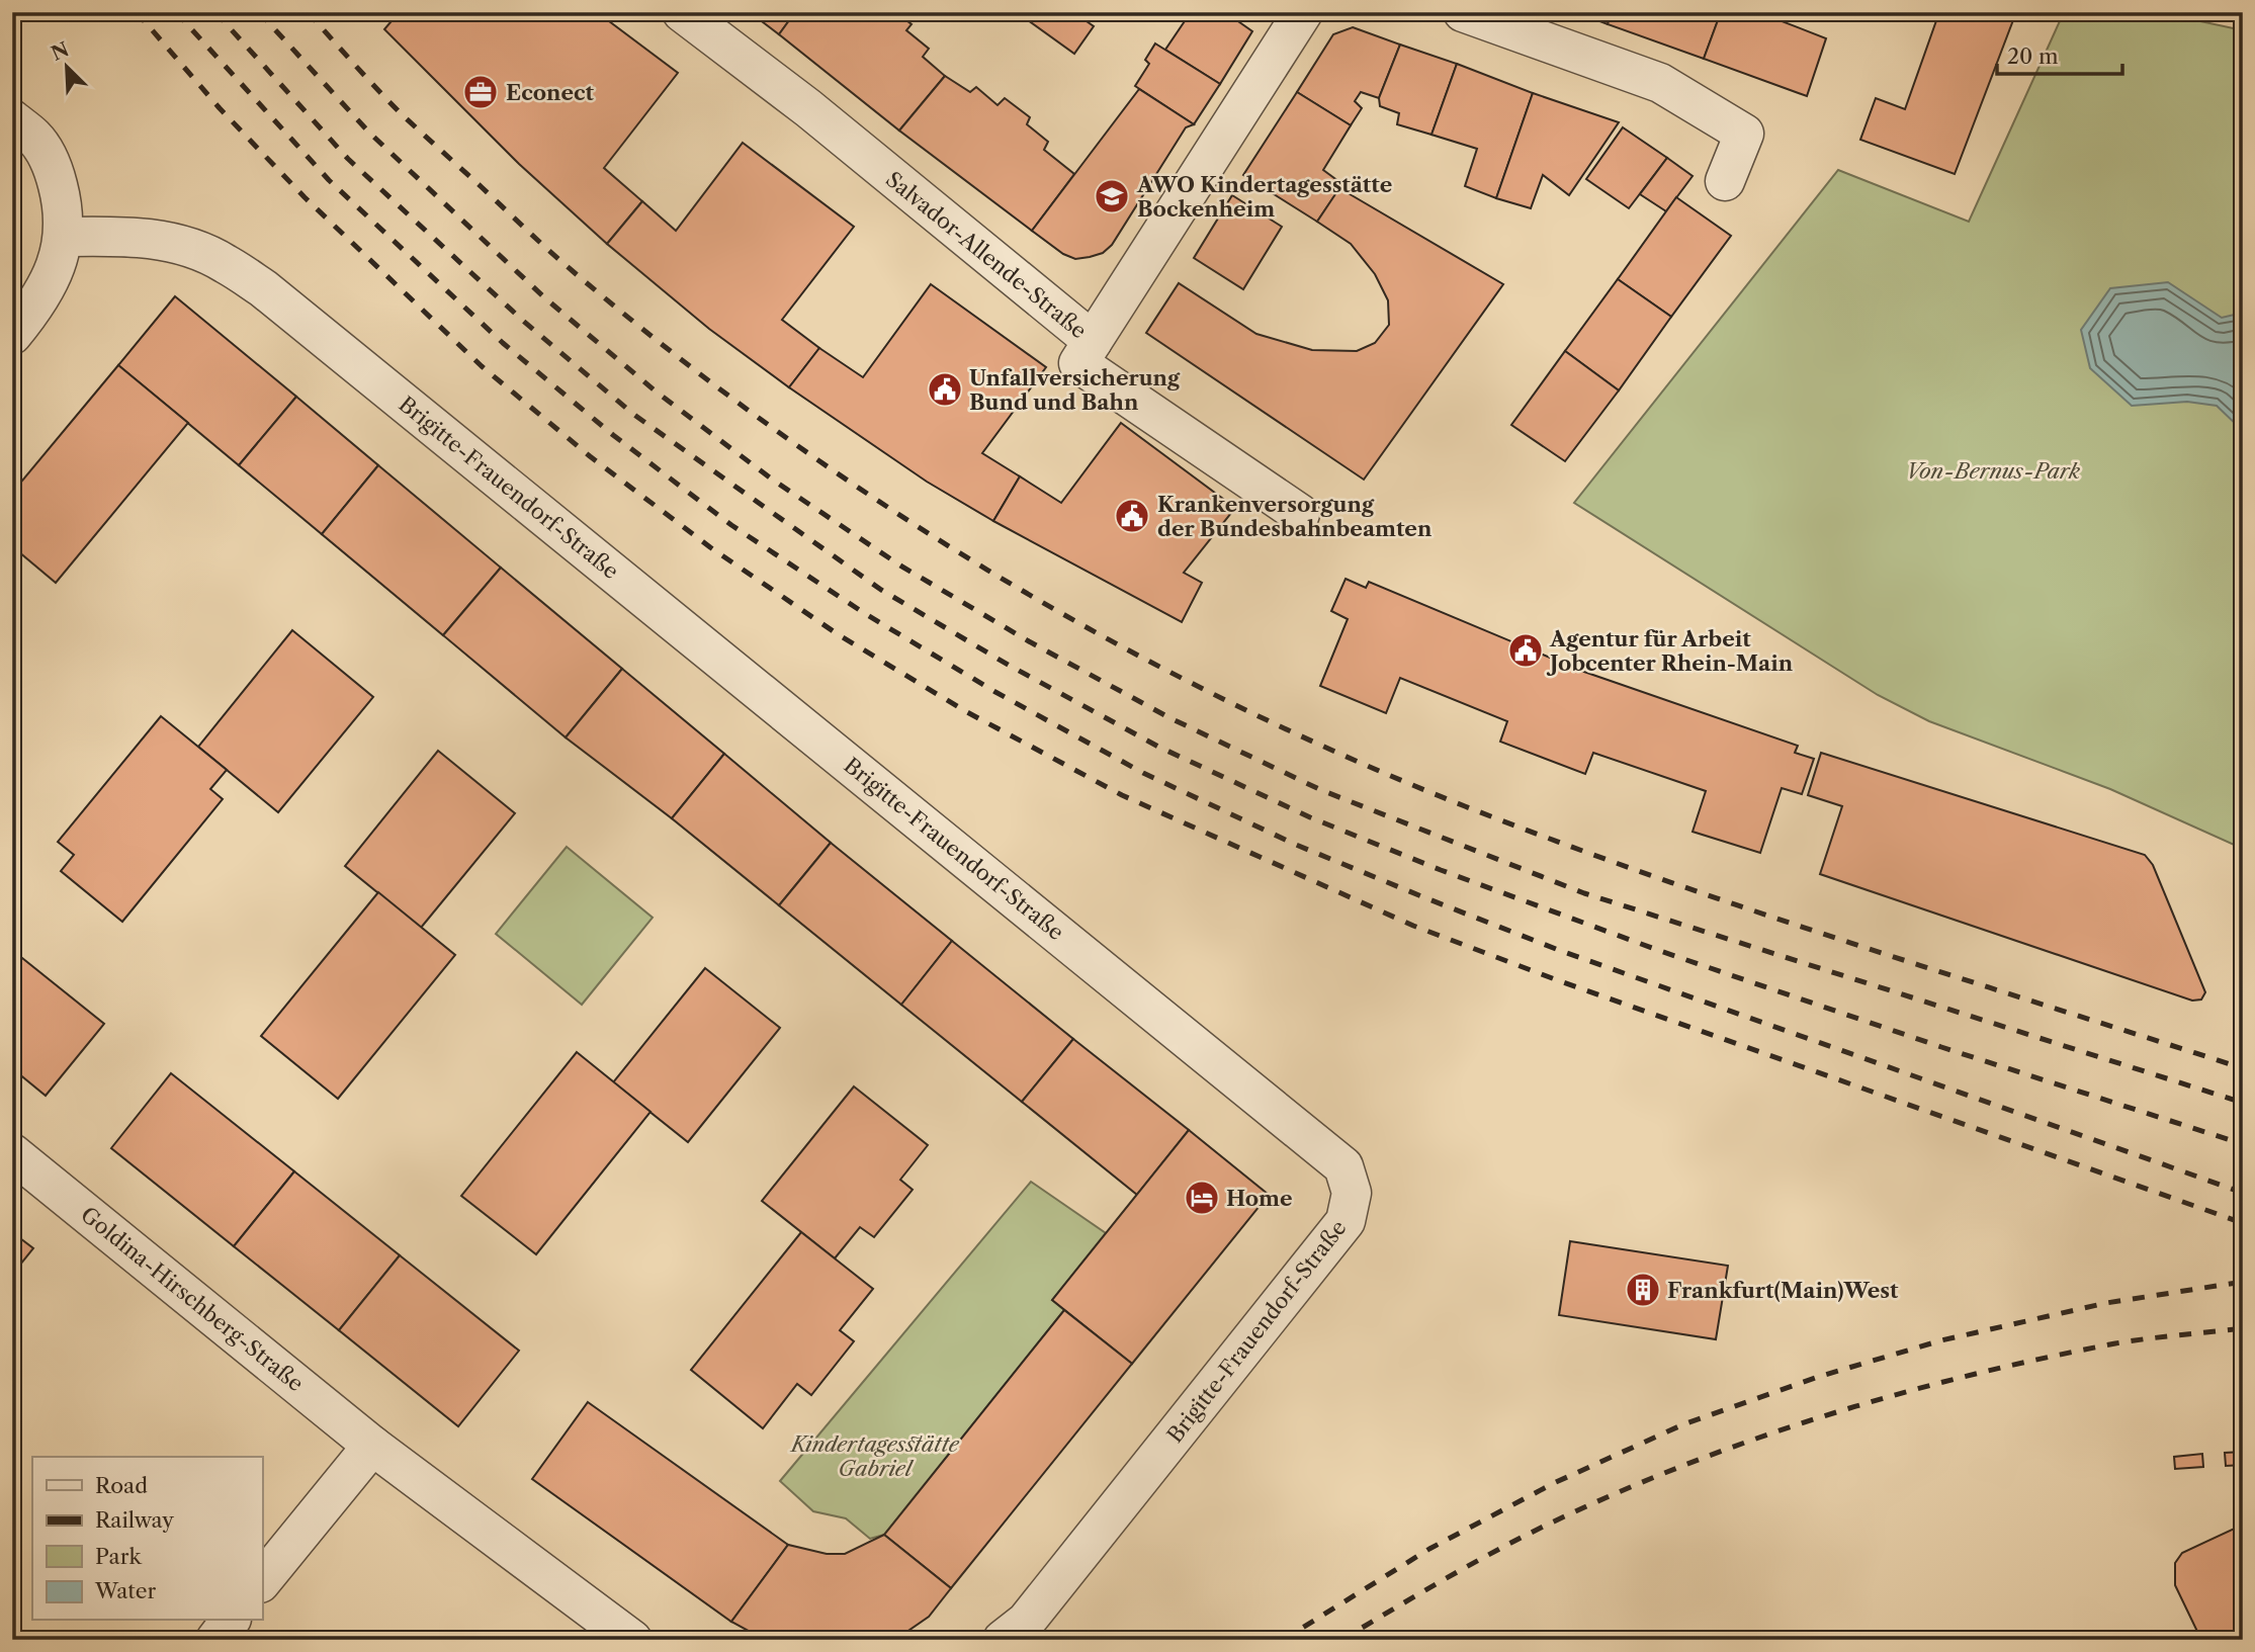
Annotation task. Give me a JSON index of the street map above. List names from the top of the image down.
{
  "streets": {
    "street": ["Salvador-Allende-Straße", "Brigitte-Frauendorf-Straße", "Goldina-Hirschberg-Straße"]
  },
  "parks": ["Von-Bernus-Park", "Kindertagesstätte Gabriel"],
  "places": {
    "office": ["Econect"],
    "school or university": ["AWO Kindertagesstätte Bockenheim"],
    "public building": ["Unfallversicherung Bund und Bahn", "Krankenversorgung der Bundesbahnbeamten", "Agentur für Arbeit Jobcenter Rhein-Main"],
    "hotel": ["Home"],
    "building": ["Frankfurt(Main)West"]
  },
  "legend": [
    "Road",
    "Railway",
    "Park",
    "Water"
  ],
  "scale_bar": "20 m",
  "north": "top left"
}
